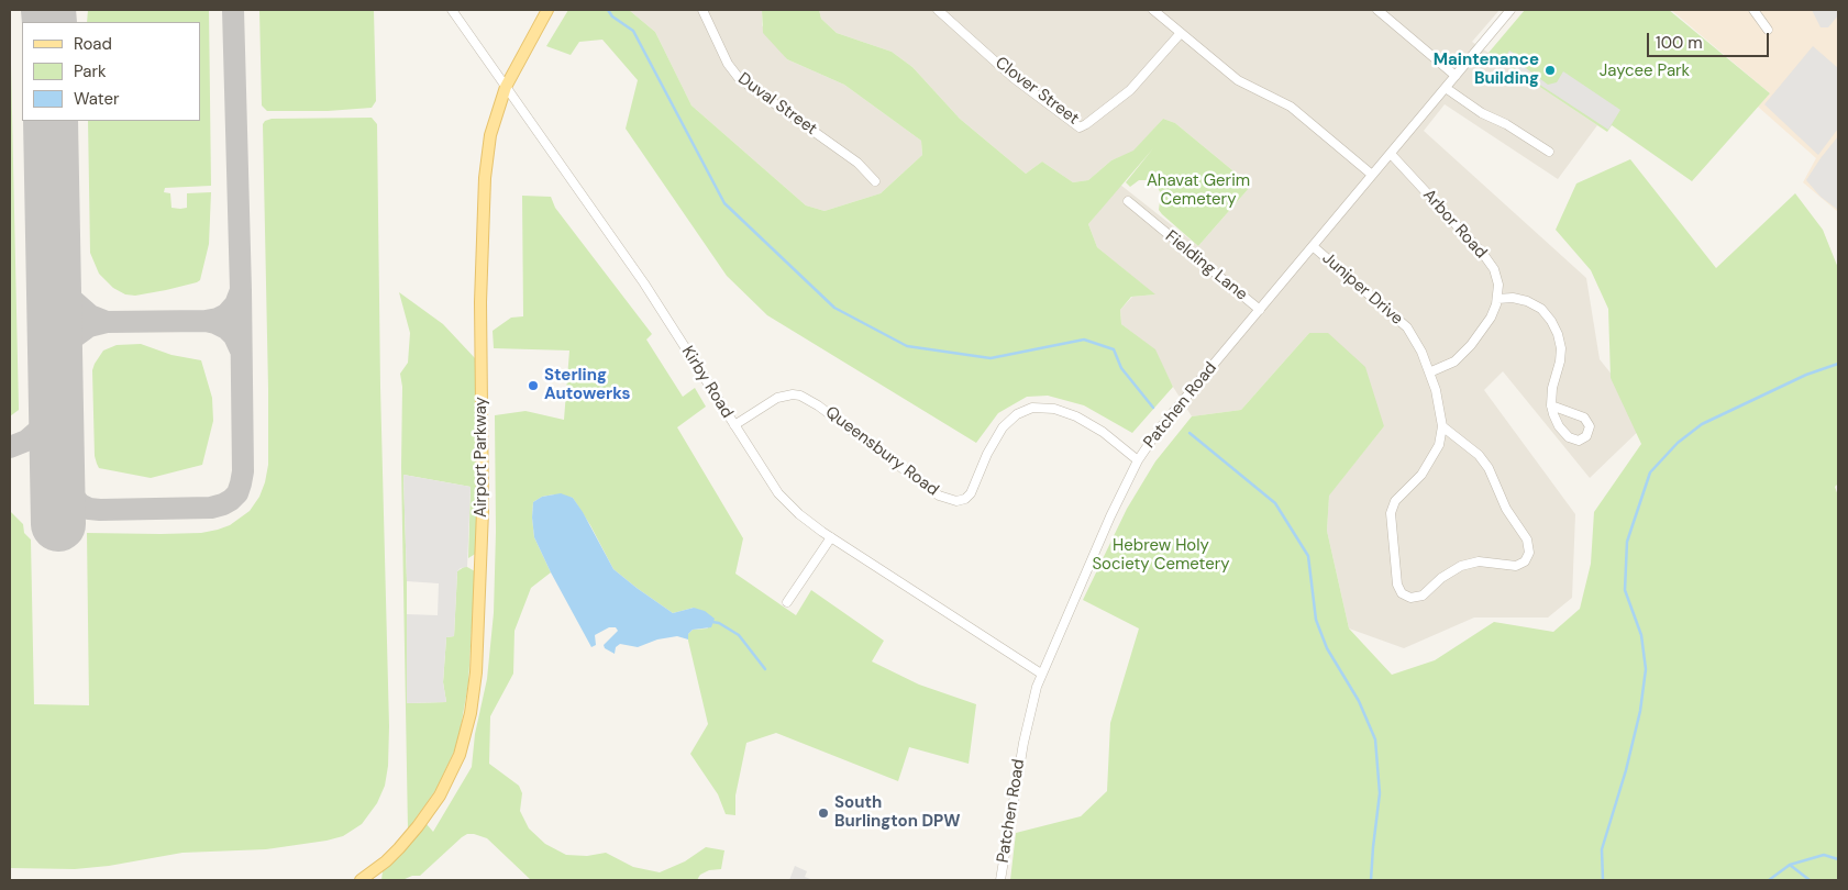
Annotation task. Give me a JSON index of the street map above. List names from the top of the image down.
{
  "streets": {
    "main road": ["Airport Parkway"],
    "street": [
      "Clover Street",
      "Duval Street",
      "Arbor Road",
      "Fielding Lane",
      "Juniper Drive",
      "Kirby Road",
      "Patchen Road",
      "Queensbury Road"
    ]
  },
  "crossings": [
    ["Arbor Road", "Patchen Road"],
    ["Fielding Lane", "Patchen Road"],
    ["Juniper Drive", "Patchen Road"],
    ["Kirby Road", "Patchen Road"],
    ["Kirby Road", "Queensbury Road"],
    ["Kirby Road", "Airport Parkway"],
    ["Patchen Road", "Queensbury Road"]
  ],
  "parks": ["Jaycee Park", "Ahavat Gerim Cemetery", "Hebrew Holy Society Cemetery"],
  "places": ["Maintenance Building", "Sterling Autowerks", "South Burlington DPW"],
  "legend": ["Road", "Park", "Water"],
  "scale_bar": "100 m"
}
